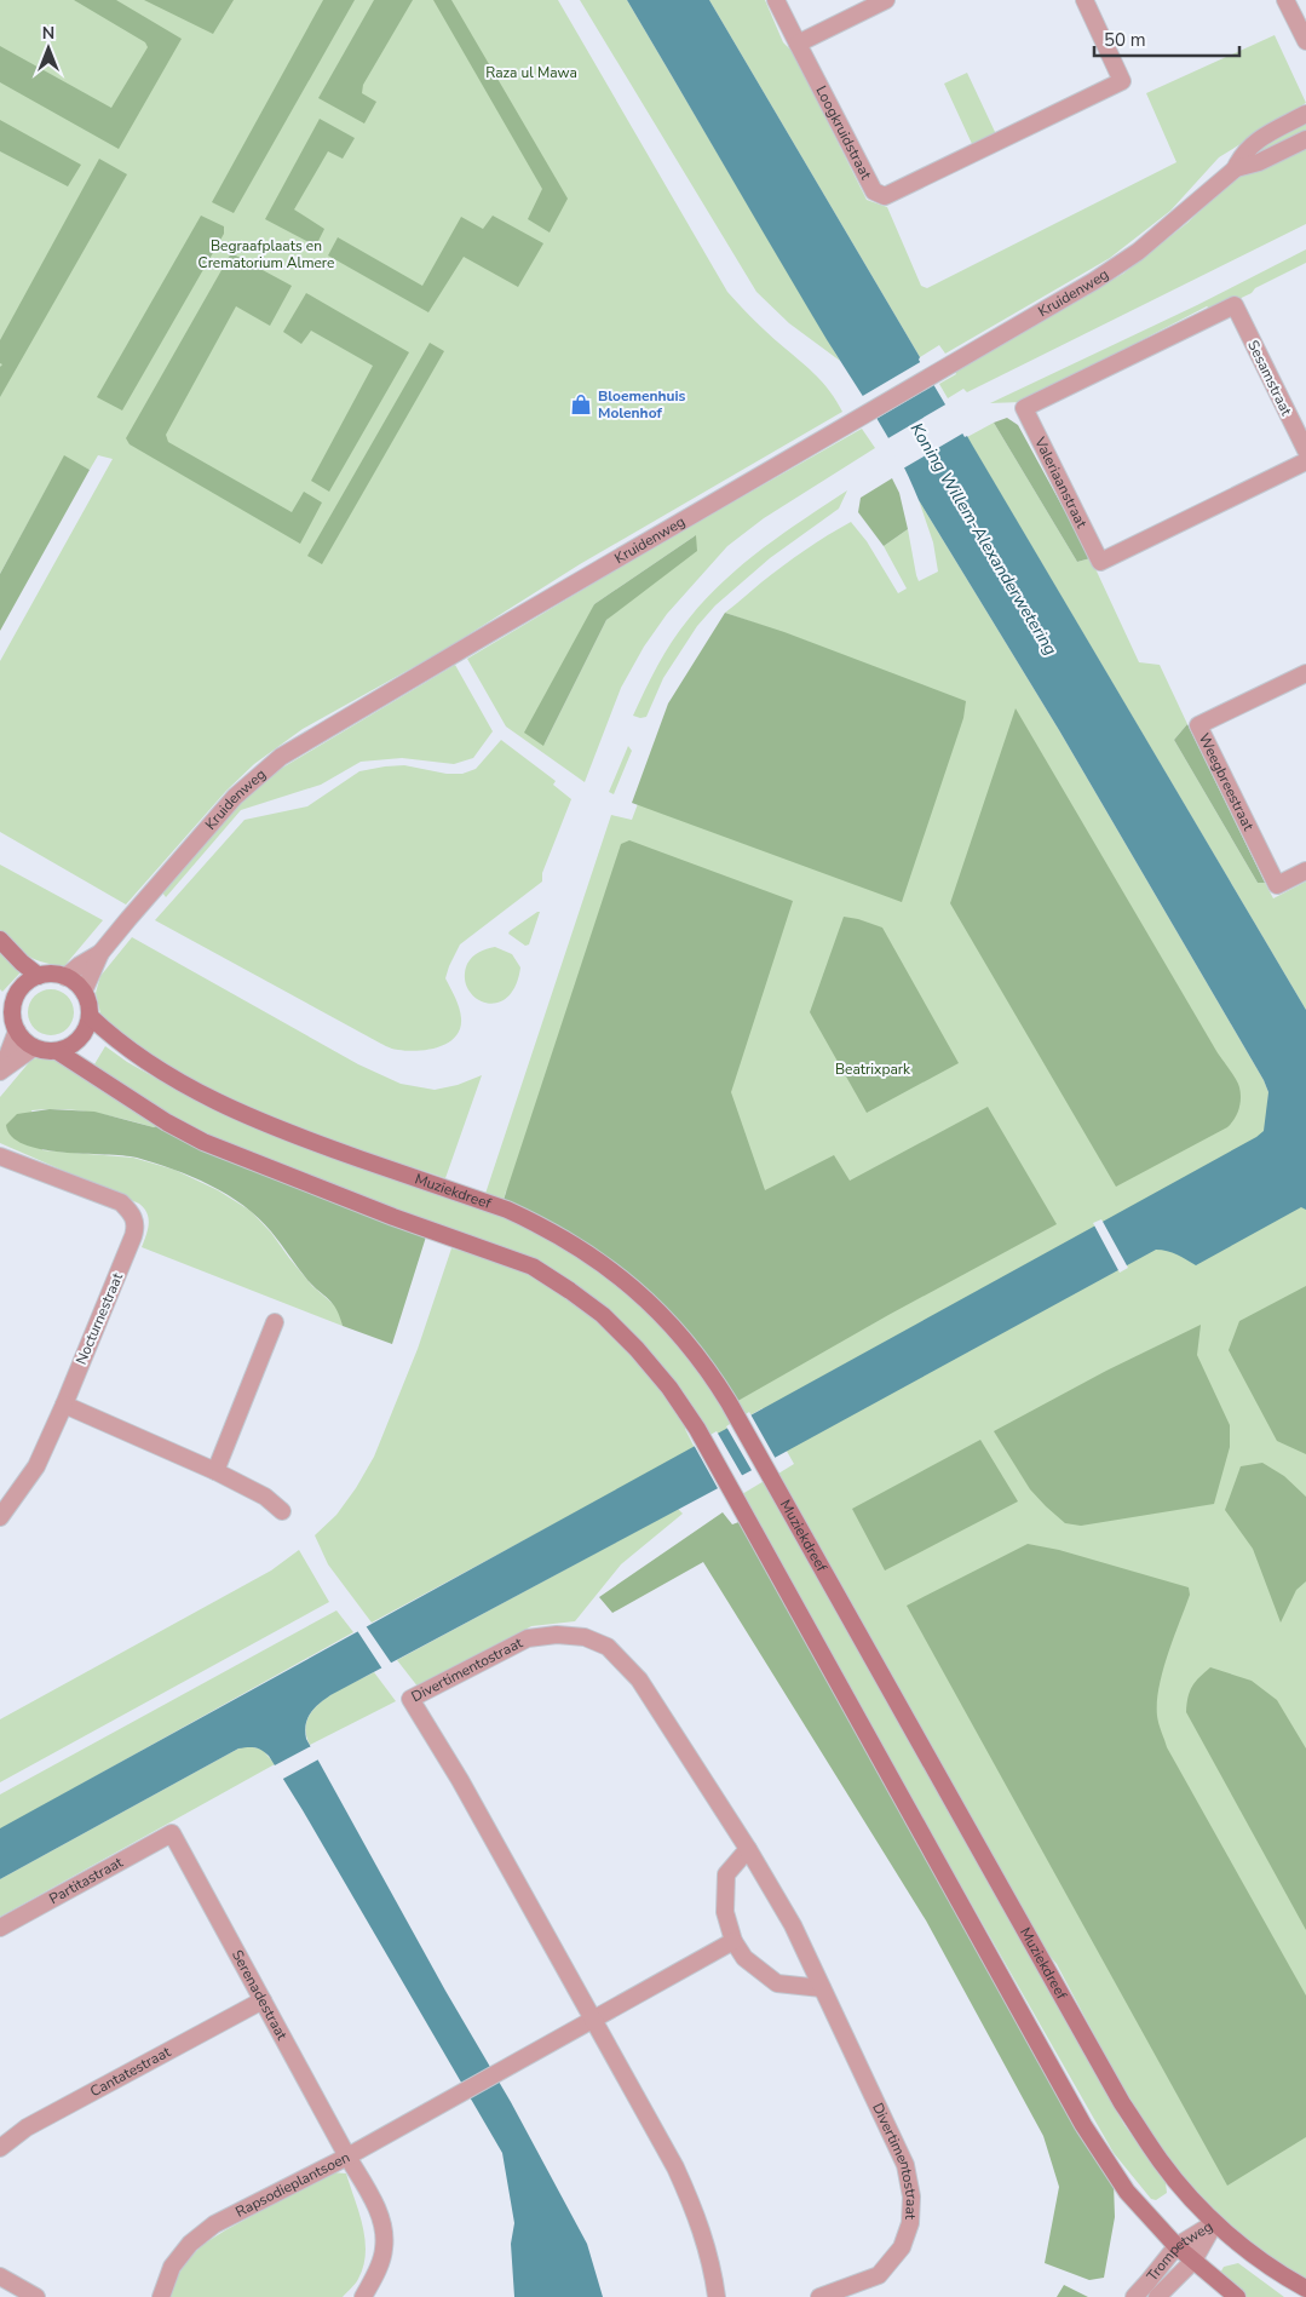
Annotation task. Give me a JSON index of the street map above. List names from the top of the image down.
{
  "streets": {
    "main road": ["Muziekdreef"],
    "street": [
      "Loogkruidstraat",
      "Kruidenweg",
      "Sesamstraat",
      "Valeriaanstraat",
      "Weegbreestraat",
      "Nocturnestraat",
      "Divertimentostraat",
      "Partitastraat",
      "Serenadestraat",
      "Cantatestraat",
      "Rapsodieplantsoen",
      "Trompetweg"
    ]
  },
  "crossings": [
    ["Kruidenweg", "Muziekdreef"],
    ["Sesamstraat", "Valeriaanstraat"],
    ["Muziekdreef", "Trompetweg"],
    ["Partitastraat", "Serenadestraat"],
    ["Serenadestraat", "Cantatestraat"],
    ["Serenadestraat", "Rapsodieplantsoen"]
  ],
  "water": ["Koning Willem-Alexanderwetering"],
  "parks": ["Raza ul Mawa", "Begraafplaats en Crematorium Almere", "Beatrixpark"],
  "places": {
    "shop": ["Bloemenhuis Molenhof"]
  },
  "scale_bar": "50 m",
  "north": "top"
}
